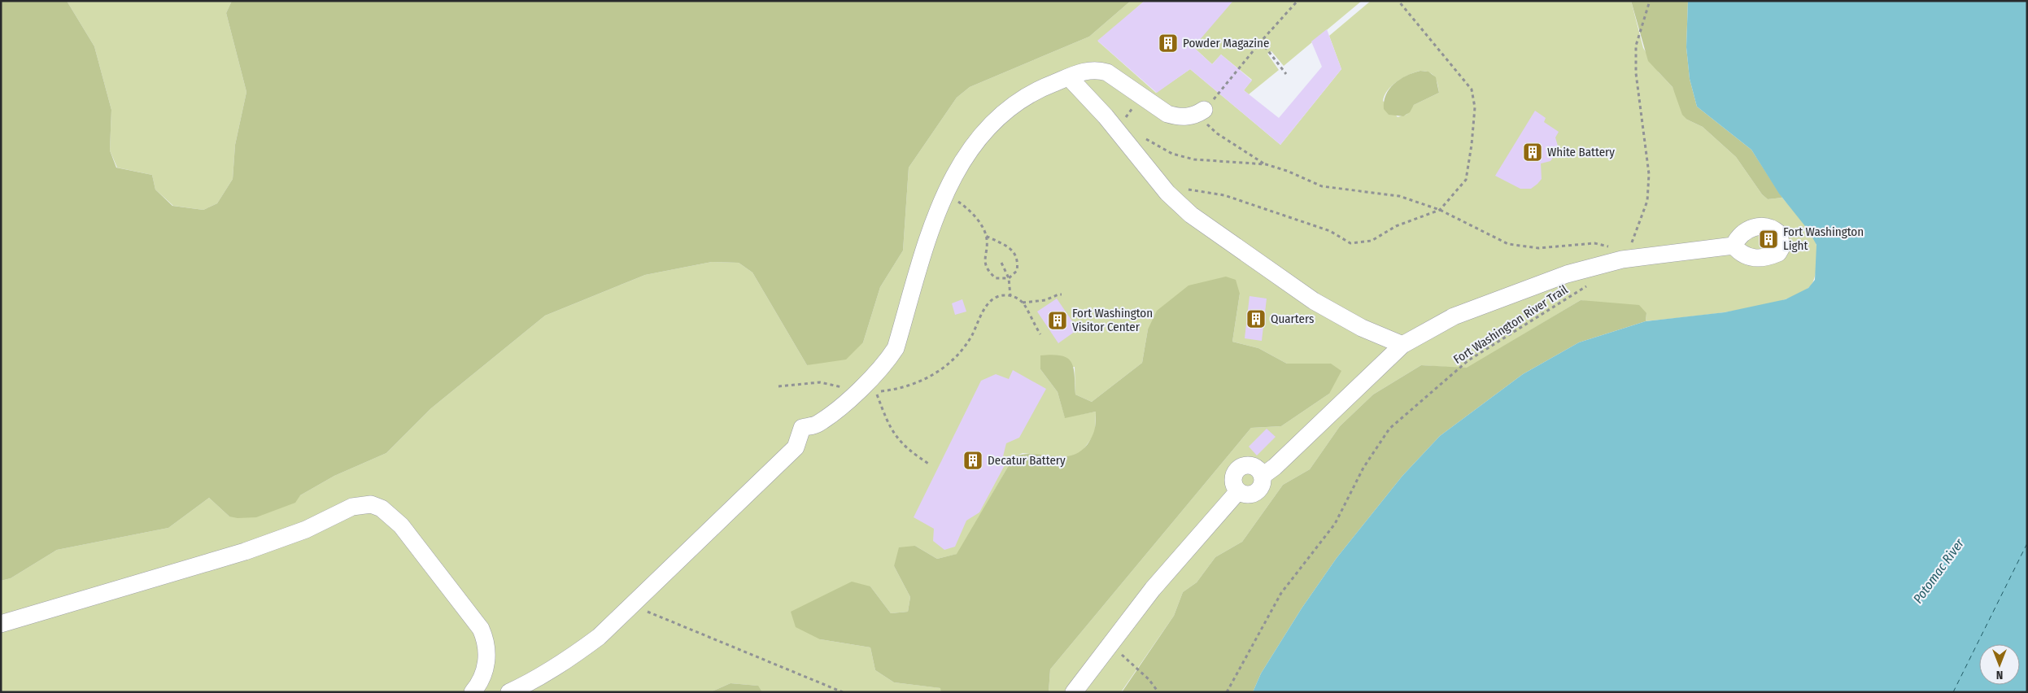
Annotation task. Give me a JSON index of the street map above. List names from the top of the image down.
{
  "streets": {
    "path": ["Fort Washington River Trail"]
  },
  "water": ["Potomac River"],
  "places": {
    "building": [
      "Powder Magazine",
      "White Battery",
      "Fort Washington Light",
      "Quarters",
      "Fort Washington Visitor Center",
      "Decatur Battery"
    ]
  },
  "north": "bottom"
}
